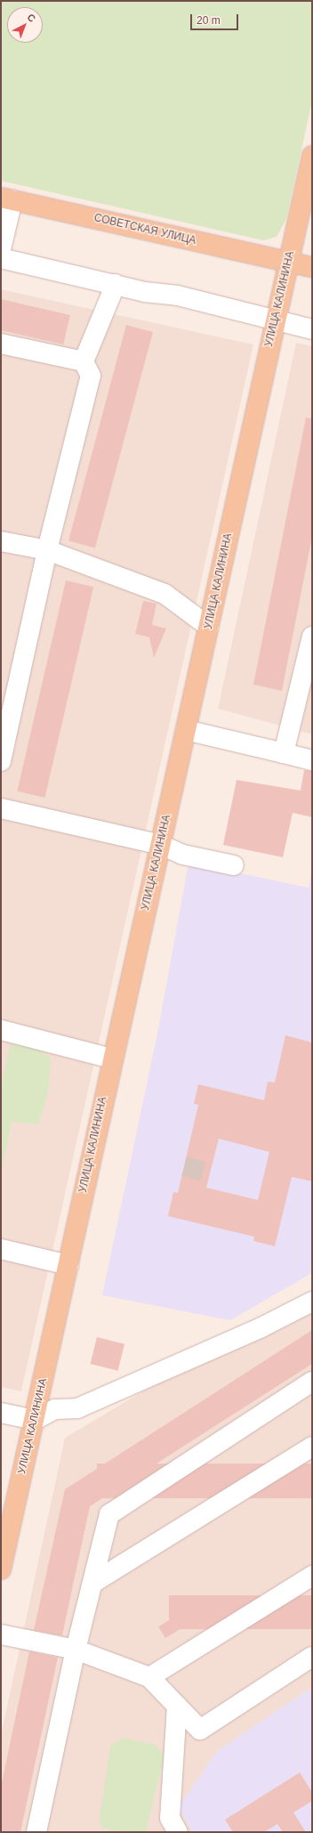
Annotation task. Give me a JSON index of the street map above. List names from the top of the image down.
{
  "streets": {
    "main road": ["СОВЕТСКАЯ УЛИЦА", "УЛИЦА КАЛИНИНА"]
  },
  "crossings": [
    ["СОВЕТСКАЯ УЛИЦА", "УЛИЦА КАЛИНИНА"]
  ],
  "scale_bar": "20 m",
  "north": "top right"
}
